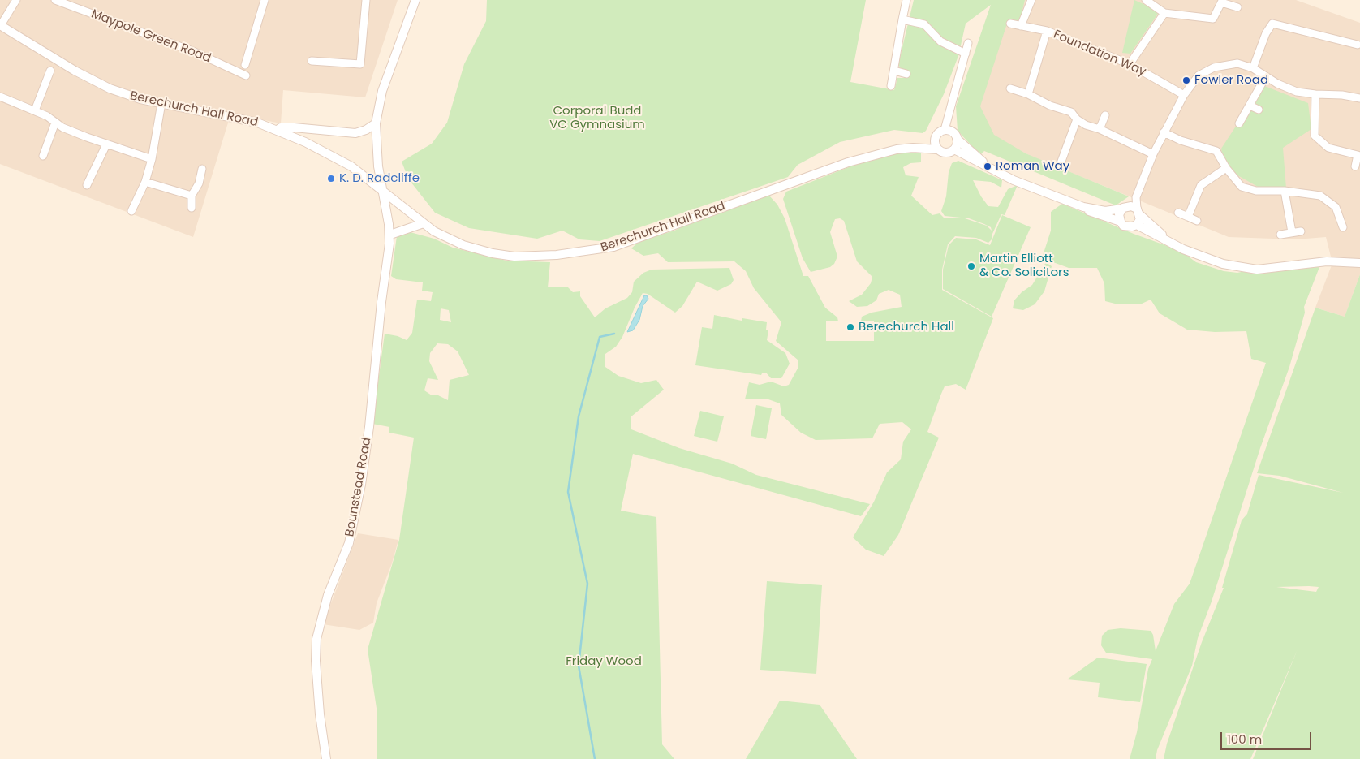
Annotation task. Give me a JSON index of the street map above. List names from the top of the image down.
{
  "streets": {
    "street": [
      "Maypole Green Road",
      "Foundation Way",
      "Berechurch Hall Road",
      "Bounstead Road"
    ]
  },
  "crossings": [
    ["Berechurch Hall Road", "Bounstead Road"]
  ],
  "parks": ["Corporal Budd VC Gymnasium", "Friday Wood"],
  "places": [
    "Fowler Road",
    "Roman Way",
    "K. D. Radcliffe",
    "Martin Elliott & Co. Solicitors",
    "Berechurch Hall"
  ],
  "scale_bar": "100 m"
}
